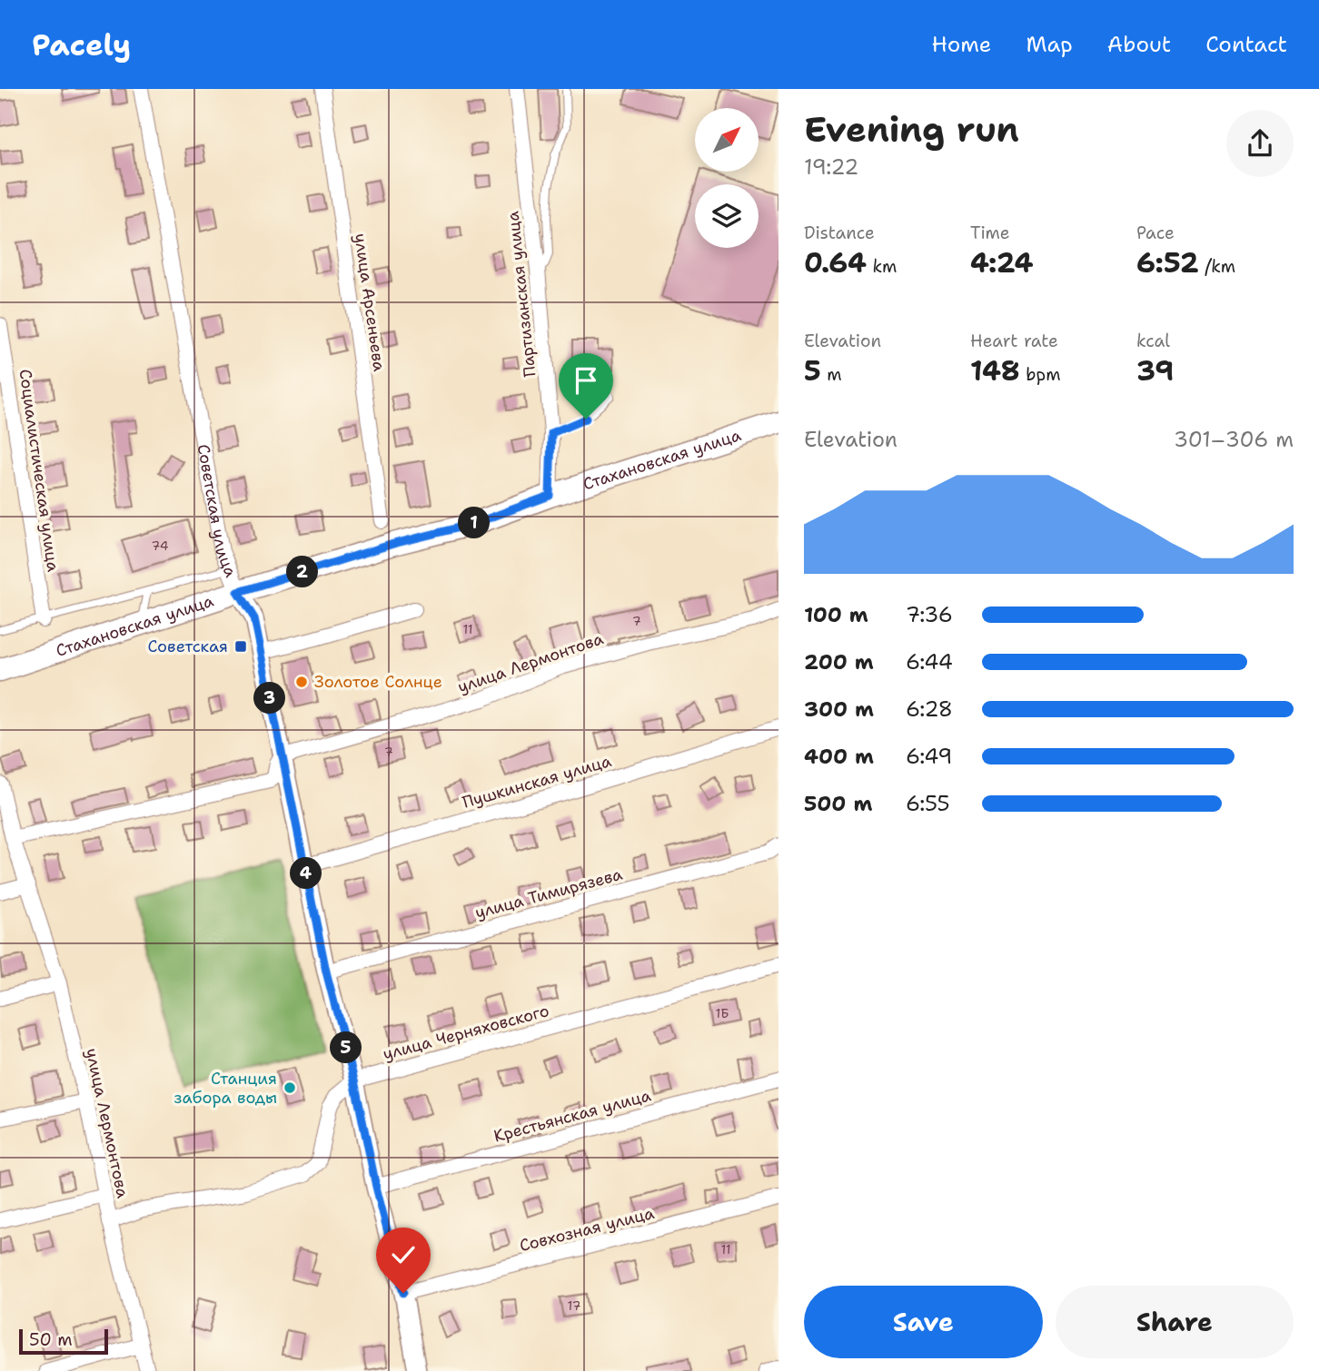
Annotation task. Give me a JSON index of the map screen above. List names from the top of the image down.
{
  "streets": {
    "main road": ["Стахановская улица"],
    "street": [
      "Партизанская улица",
      "улица Арсеньева",
      "Социалистическая улица",
      "Советская улица",
      "улица Лермонтова",
      "Пушкинская улица",
      "улица Тимирязева",
      "улица Черняховского",
      "Крестьянская улица",
      "Совхозная улица"
    ]
  },
  "crossings": [
    ["Партизанская улица", "Стахановская улица"],
    ["улица Арсеньева", "Стахановская улица"],
    ["Стахановская улица", "Советская улица"],
    ["Советская улица", "улица Лермонтова"],
    ["Советская улица", "Пушкинская улица"],
    ["Советская улица", "улица Тимирязева"],
    ["Советская улица", "улица Черняховского"],
    ["Советская улица", "Крестьянская улица"],
    ["Советская улица", "Совхозная улица"],
    ["улица Лермонтова", "улица Черняховского"]
  ],
  "places": {
    "transit": ["Советская"],
    "other": ["Золотое Солнце", "Станция забора воды"]
  },
  "house_numbers": [
    "74",
    "7",
    "11",
    "7",
    "1Б",
    "11",
    "17"
  ],
  "scale_bar": "50 m",
  "north": "top right",
  "page": {
    "header": "Pacely",
    "nav": [
      "Home",
      "Map",
      "About",
      "Contact"
    ],
    "heading": ["Evening run", "19:22"],
    "stats": [
      ["Distance", "0.64 km"],
      ["Time", "4:24"],
      ["Pace", "6:52 /km"],
      ["Elevation", "5 m"],
      ["Heart rate", "148 bpm"],
      ["kcal", "39"]
    ],
    "chart": ["Elevation", "301–306 m"],
    "pins": [
      "1",
      "2",
      "3",
      "4",
      "5"
    ],
    "list": [
      {
        "name": "100 m",
        "note": "7:36"
      },
      {
        "name": "200 m",
        "note": "6:44"
      },
      {
        "name": "300 m",
        "note": "6:28"
      },
      {
        "name": "400 m",
        "note": "6:49"
      },
      {
        "name": "500 m",
        "note": "6:55"
      }
    ],
    "buttons": ["Save", "Share"],
    "scale": "50 m"
  }
}
